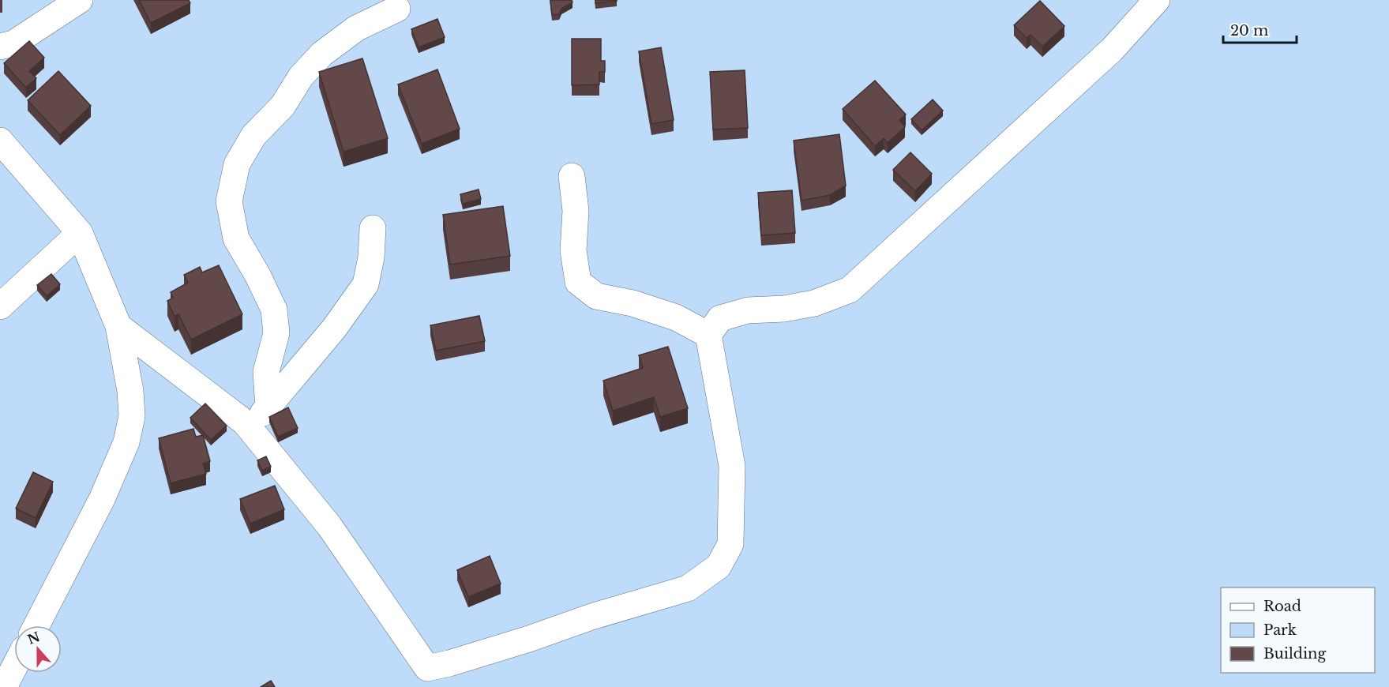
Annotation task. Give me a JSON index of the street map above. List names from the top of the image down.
{
  "legend": ["Road", "Park", "Building"],
  "scale_bar": "20 m",
  "north": "top"
}
